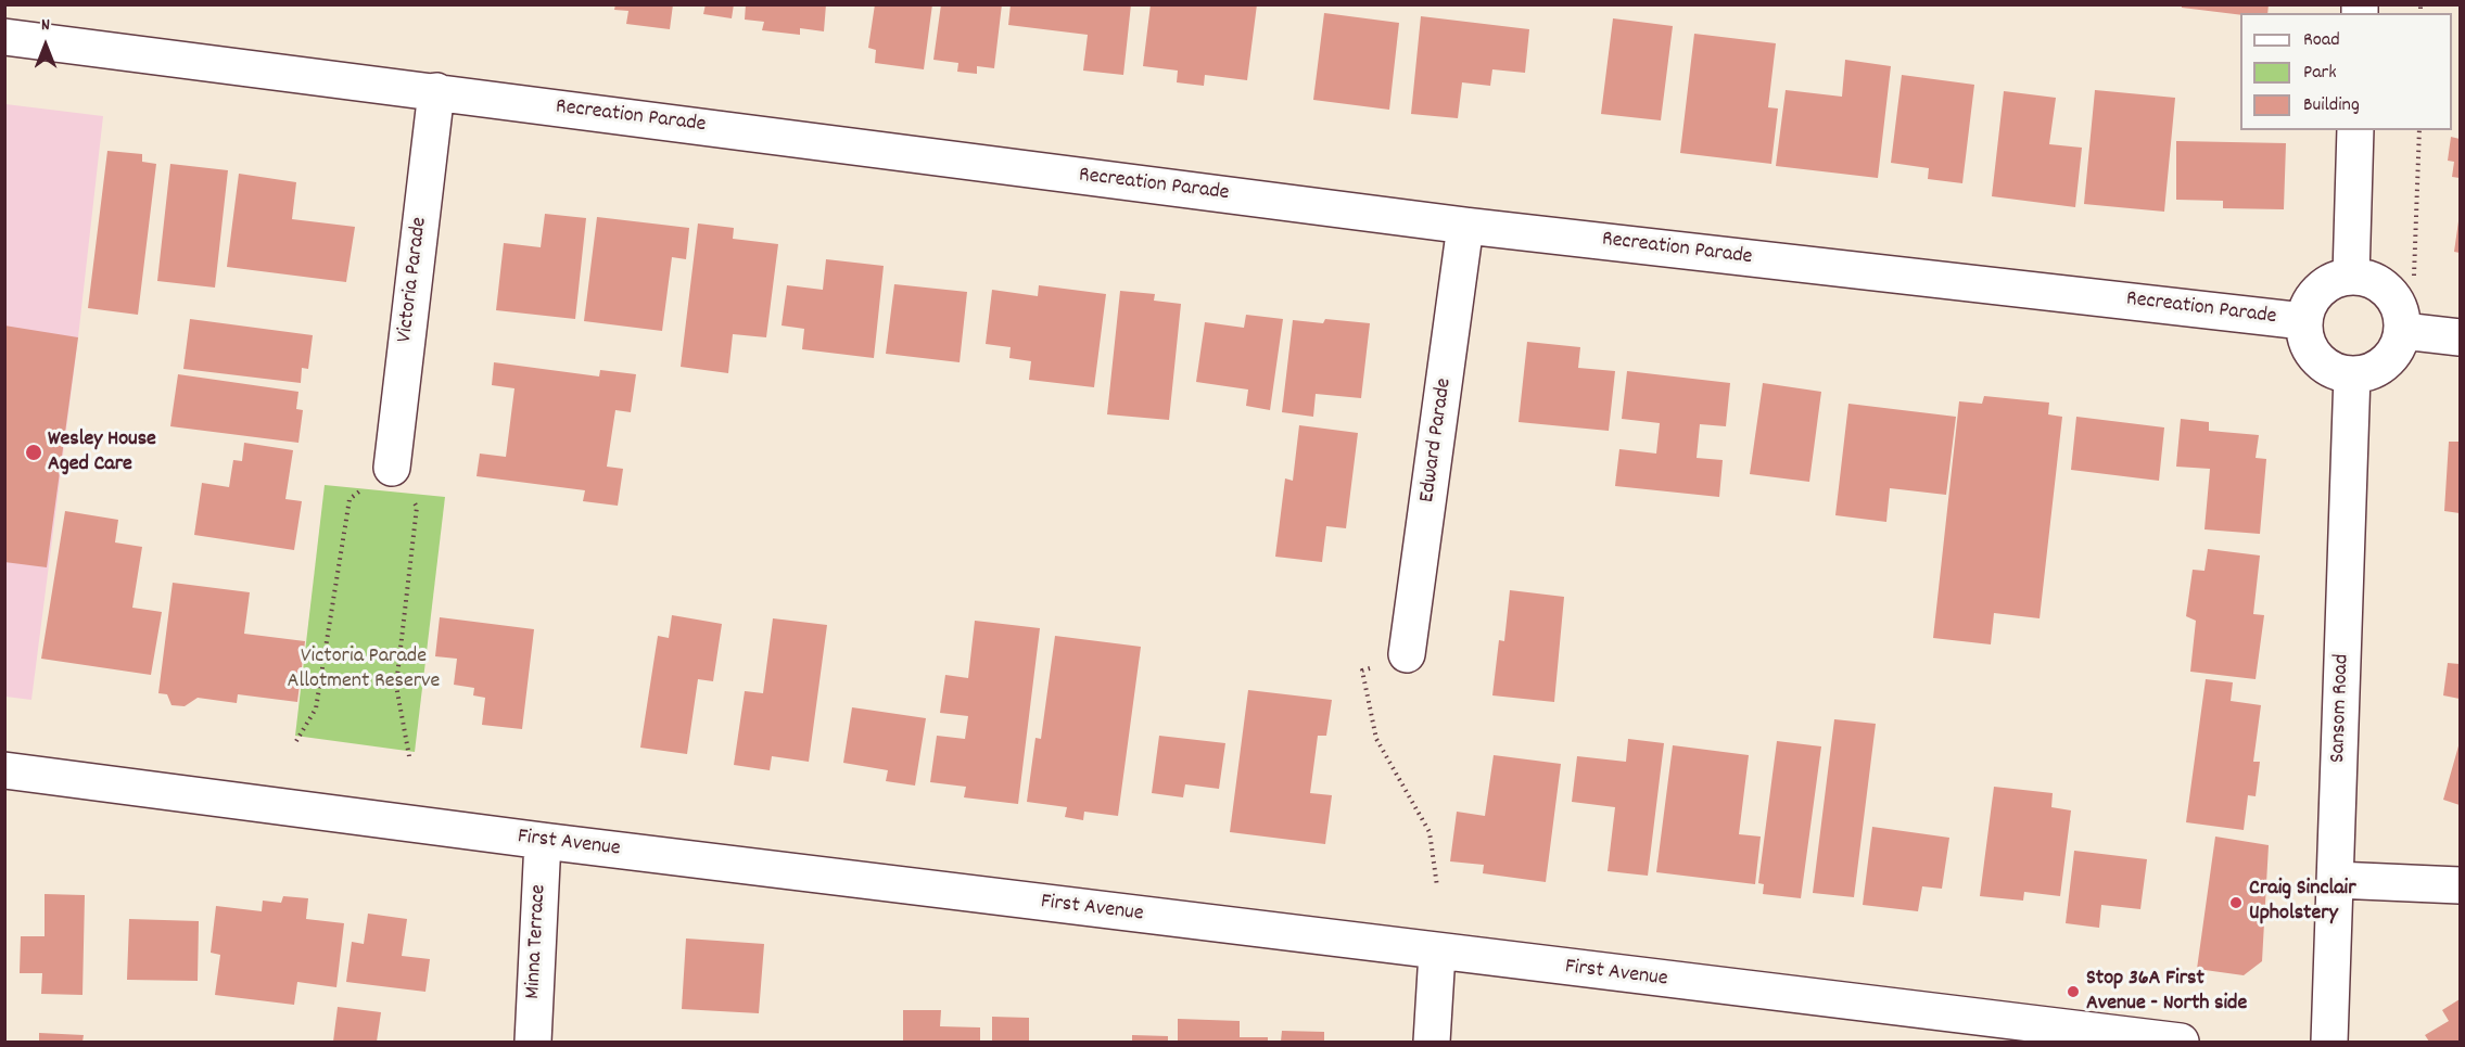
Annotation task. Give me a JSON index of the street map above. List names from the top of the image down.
{
  "streets": {
    "street": [
      "Recreation Parade",
      "Victoria Parade",
      "Edward Parade",
      "Sansom Road",
      "First Avenue",
      "Minna Terrace"
    ]
  },
  "crossings": [
    ["Recreation Parade", "Victoria Parade"],
    ["Recreation Parade", "Edward Parade"],
    ["Recreation Parade", "Sansom Road"],
    ["First Avenue", "Minna Terrace"]
  ],
  "parks": ["Victoria Parade Allotment Reserve"],
  "places": ["Wesley House Aged Care", "Craig Sinclair Upholstery", "Stop 36A First Avenue - North side"],
  "legend": ["Road", "Park", "Building"],
  "north": "top"
}
